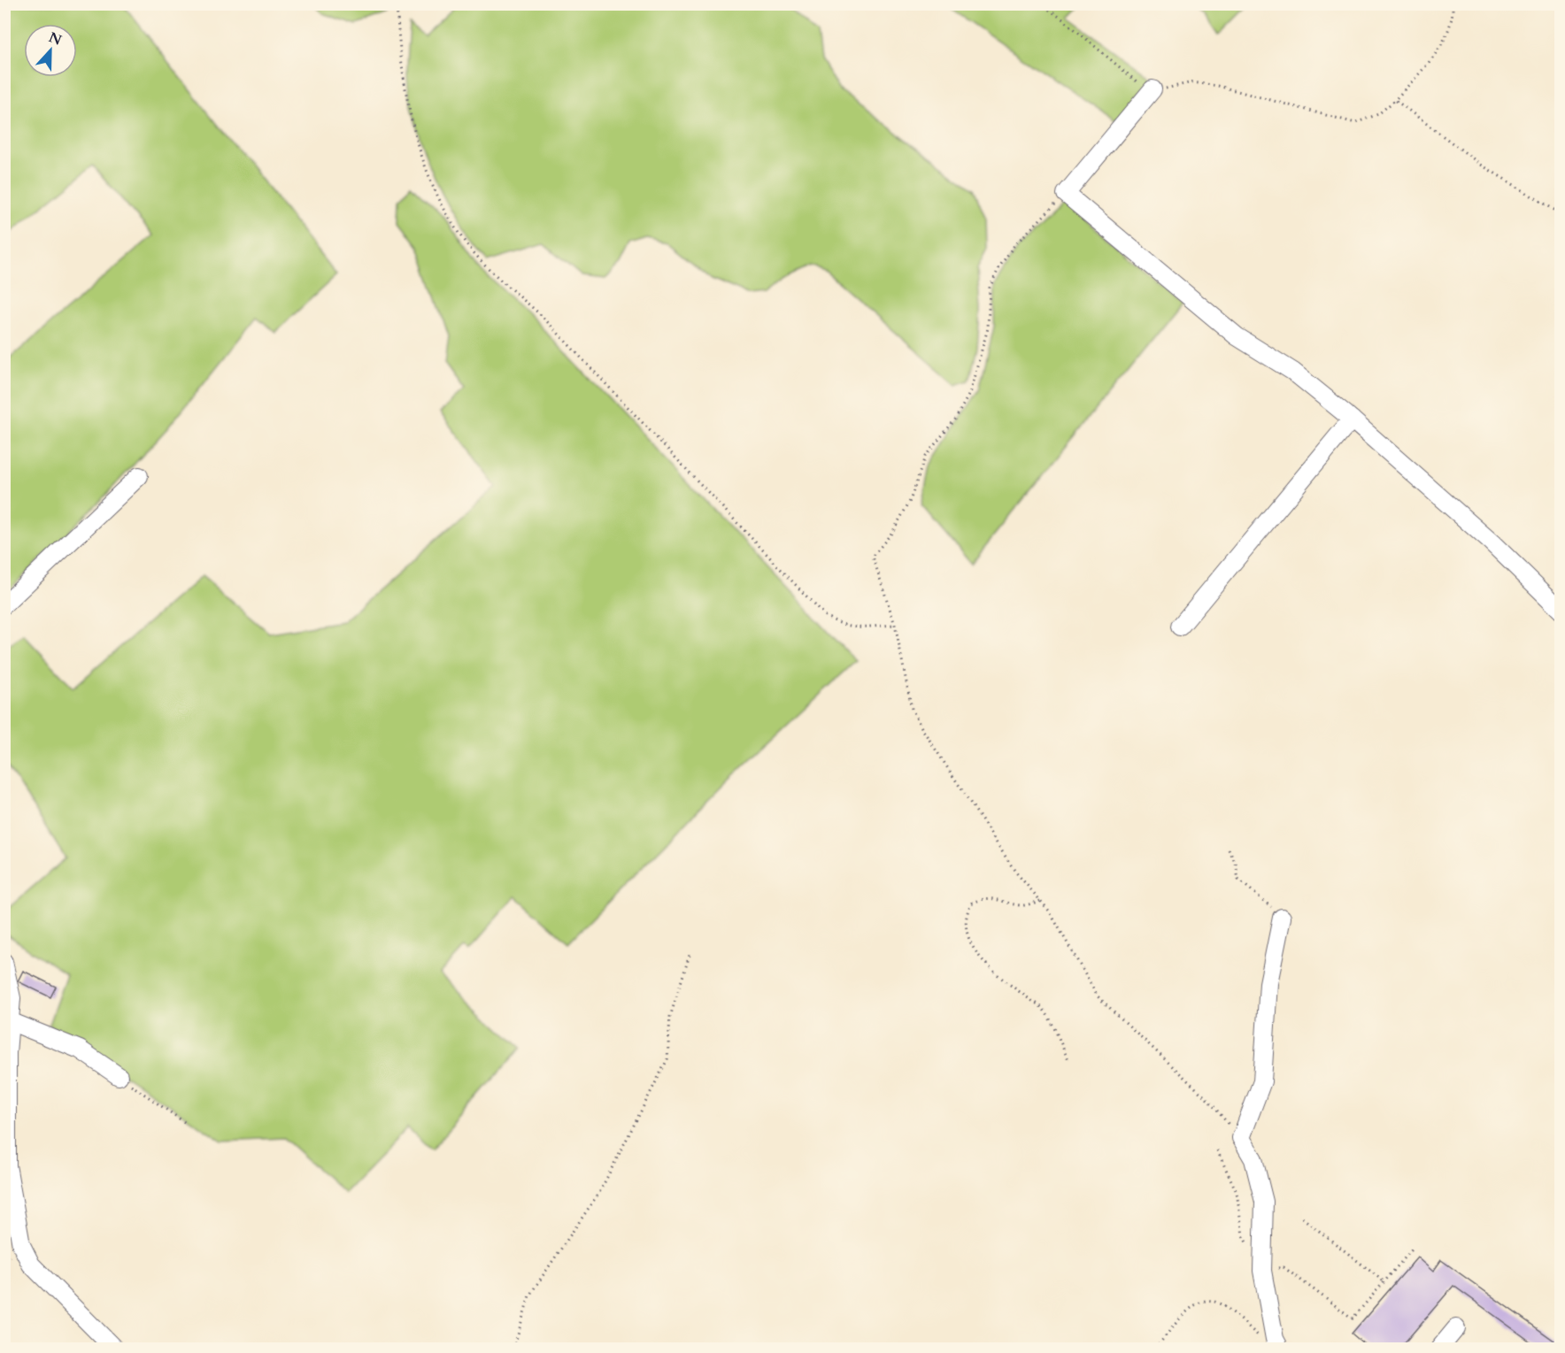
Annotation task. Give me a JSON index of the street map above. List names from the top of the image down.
{
  "north": "top"
}
